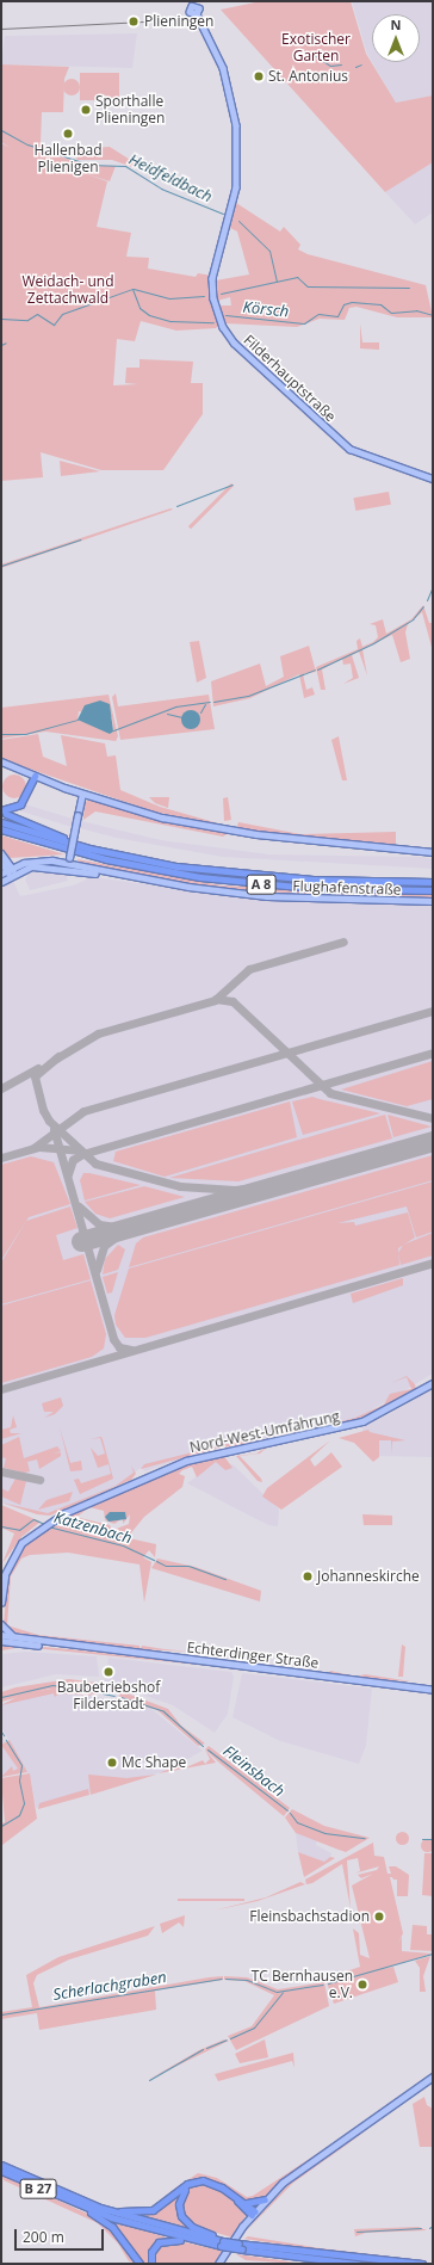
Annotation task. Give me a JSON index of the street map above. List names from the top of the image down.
{
  "streets": {
    "highway": ["A 8", "B 27"],
    "main road": [
      "Filderhauptstraße",
      "Flughafenstraße",
      "Nord-West-Umfahrung",
      "Echterdinger Straße"
    ]
  },
  "water": [
    "Heidfeldbach",
    "Körsch",
    "Katzenbach",
    "Fleinsbach",
    "Scherlachgraben"
  ],
  "parks": ["Exotischer Garten", "Weidach- und Zettachwald"],
  "places": [
    "Plieningen",
    "St. Antonius",
    "Sporthalle Plieningen",
    "Hallenbad Plienigen",
    "Johanneskirche",
    "Baubetriebshof Filderstadt",
    "Mc Shape",
    "Fleinsbachstadion",
    "TC Bernhausen e.V."
  ],
  "scale_bar": "200 m",
  "north": "top"
}
